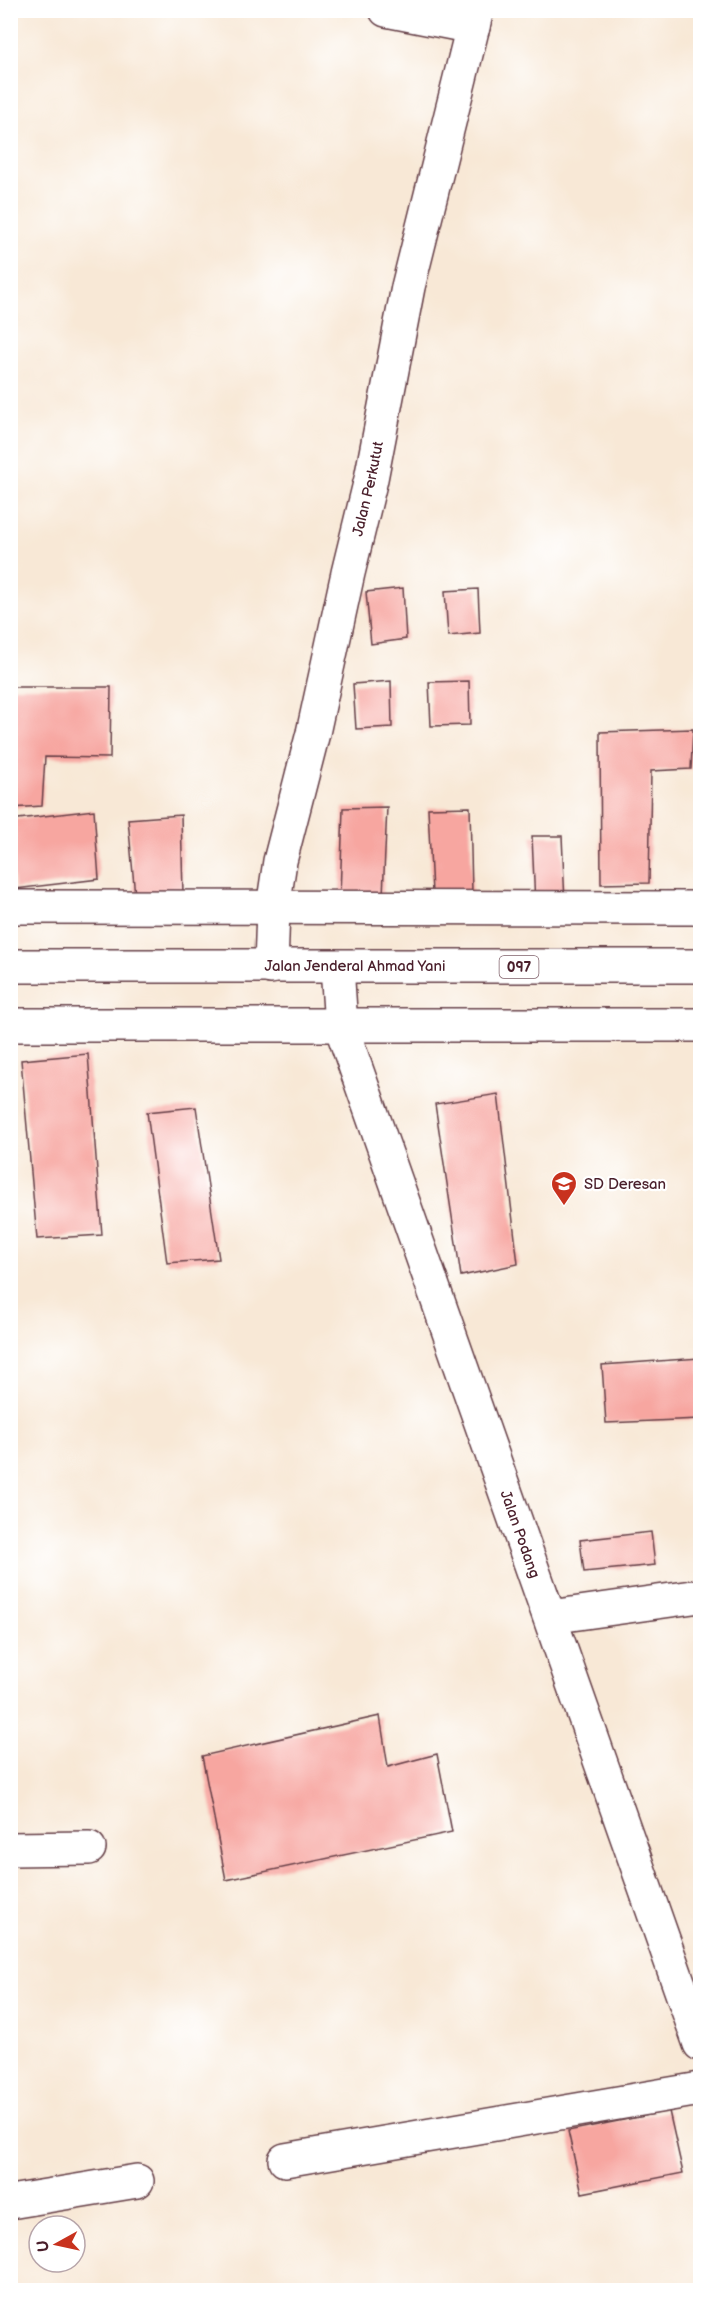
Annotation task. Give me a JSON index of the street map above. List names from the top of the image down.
{
  "streets": {
    "street": [
      "Jalan Perkutut",
      "Jalan Jenderal Ahmad Yani",
      "097",
      "Jalan Podang"
    ]
  },
  "crossings": [
    ["Jalan Perkutut", "Jalan Jenderal Ahmad Yani"],
    ["Jalan Jenderal Ahmad Yani", "Jalan Podang"]
  ],
  "places": {
    "school or university": ["SD Deresan"]
  },
  "north": "left"
}
